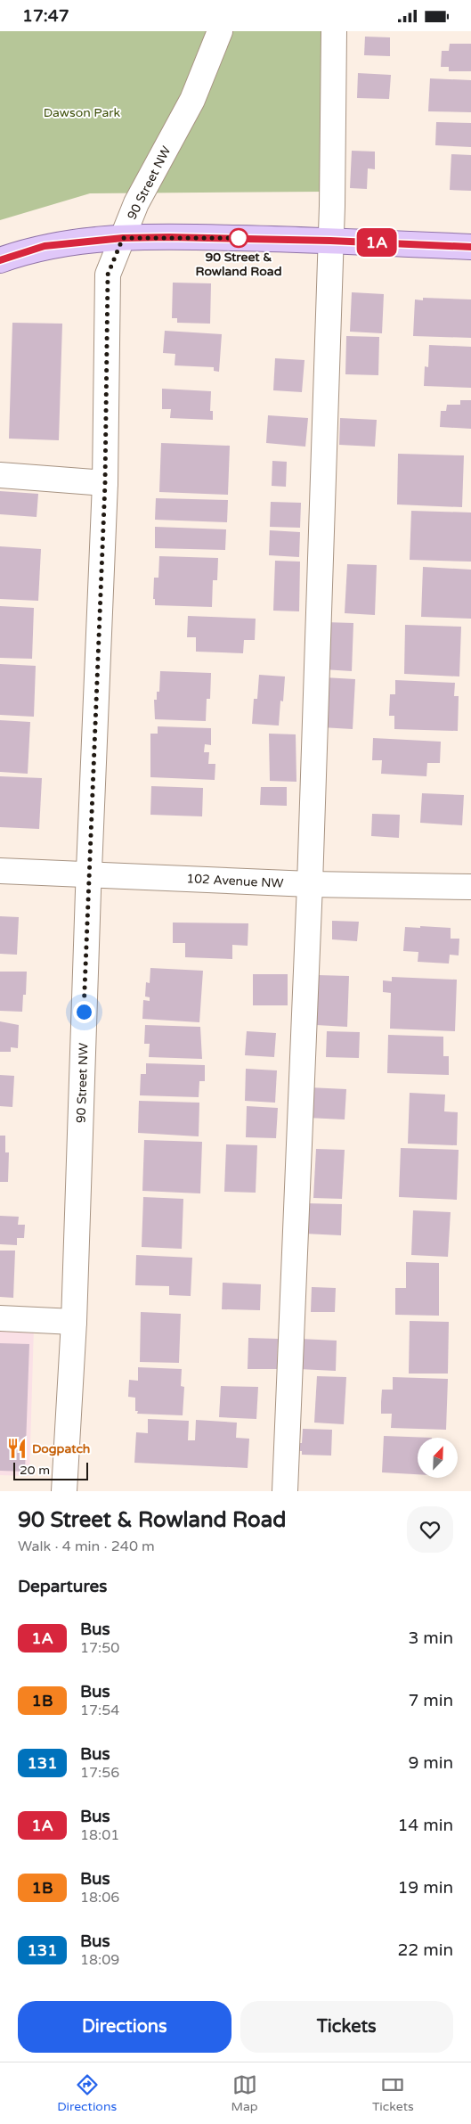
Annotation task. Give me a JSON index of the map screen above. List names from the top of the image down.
{
  "streets": {
    "street": ["90 Street NW", "102 Avenue NW"]
  },
  "crossings": [
    ["90 Street NW", "102 Avenue NW"]
  ],
  "parks": ["Dawson Park"],
  "places": {
    "other": ["90 Street & Rowland Road"],
    "restaurant": ["Dogpatch"]
  },
  "lines": ["bus line 1A"],
  "scale_bar": "20 m",
  "north": "top right",
  "page": {
    "status": "17:47",
    "on_map": "1A",
    "scale": "20 m",
    "heading": [
      ["90 Street & Rowland Road", "Walk · 4 min · 240 m"],
      "Departures"
    ],
    "list": [
      {
        "mark": "1A",
        "name": "Bus",
        "note": "17:50",
        "value": "3 min"
      },
      {
        "mark": "1B",
        "name": "Bus",
        "note": "17:54",
        "value": "7 min"
      },
      {
        "mark": "131",
        "name": "Bus",
        "note": "17:56",
        "value": "9 min"
      },
      {
        "mark": "1A",
        "name": "Bus",
        "note": "18:01",
        "value": "14 min"
      },
      {
        "mark": "1B",
        "name": "Bus",
        "note": "18:06",
        "value": "19 min"
      },
      {
        "mark": "131",
        "name": "Bus",
        "note": "18:09",
        "value": "22 min"
      }
    ],
    "buttons": ["Directions", "Tickets"],
    "tabs": ["Directions", "Map", "Tickets"]
  }
}
